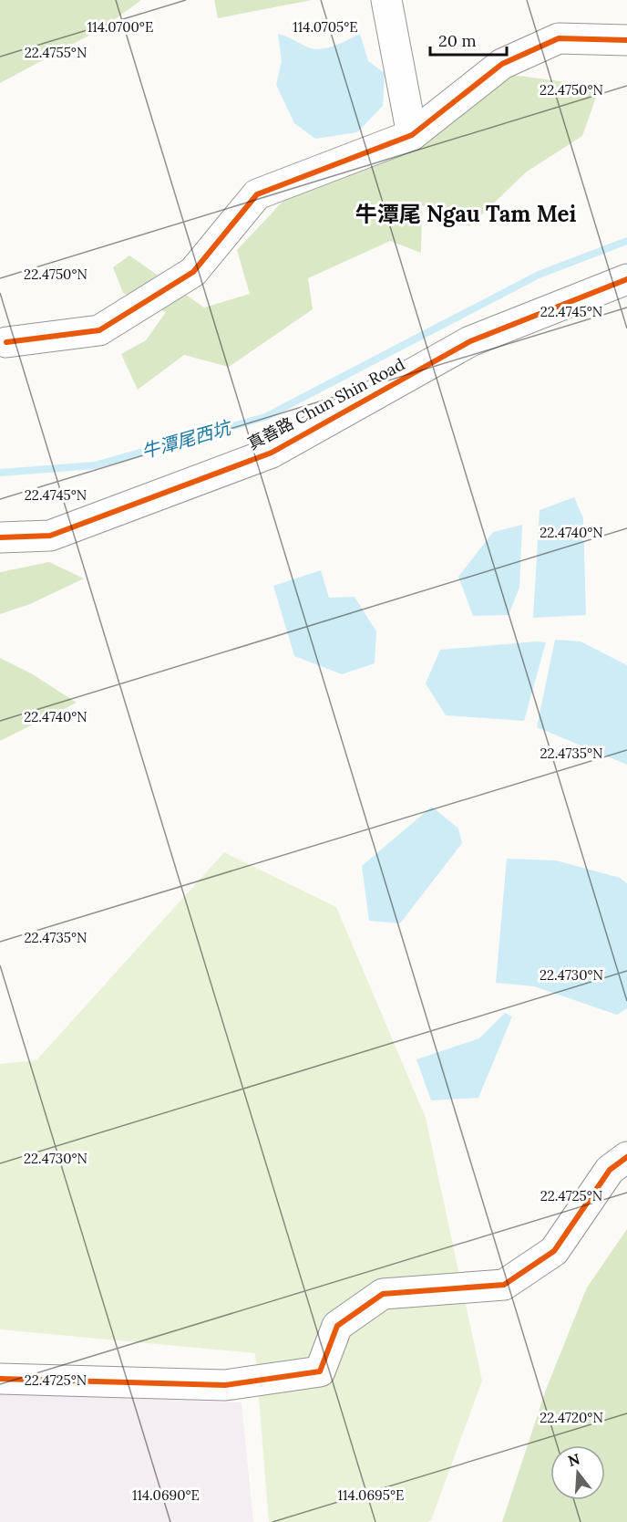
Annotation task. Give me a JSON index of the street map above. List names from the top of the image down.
{
  "streets": {
    "street": ["真善路 Chun Shin Road"]
  },
  "districts": ["牛潭尾 Ngau Tam Mei"],
  "water": ["牛潭尾西坑"],
  "scale_bar": "20 m",
  "north": "top",
  "coordinates": [
    "114.0700°E",
    "114.0705°E",
    "22.4755°N",
    "22.4750°N",
    "22.4745°N",
    "22.4740°N",
    "22.4735°N",
    "22.4730°N",
    "22.4725°N",
    "22.4720°N",
    "114.0690°E",
    "114.0695°E"
  ]
}
